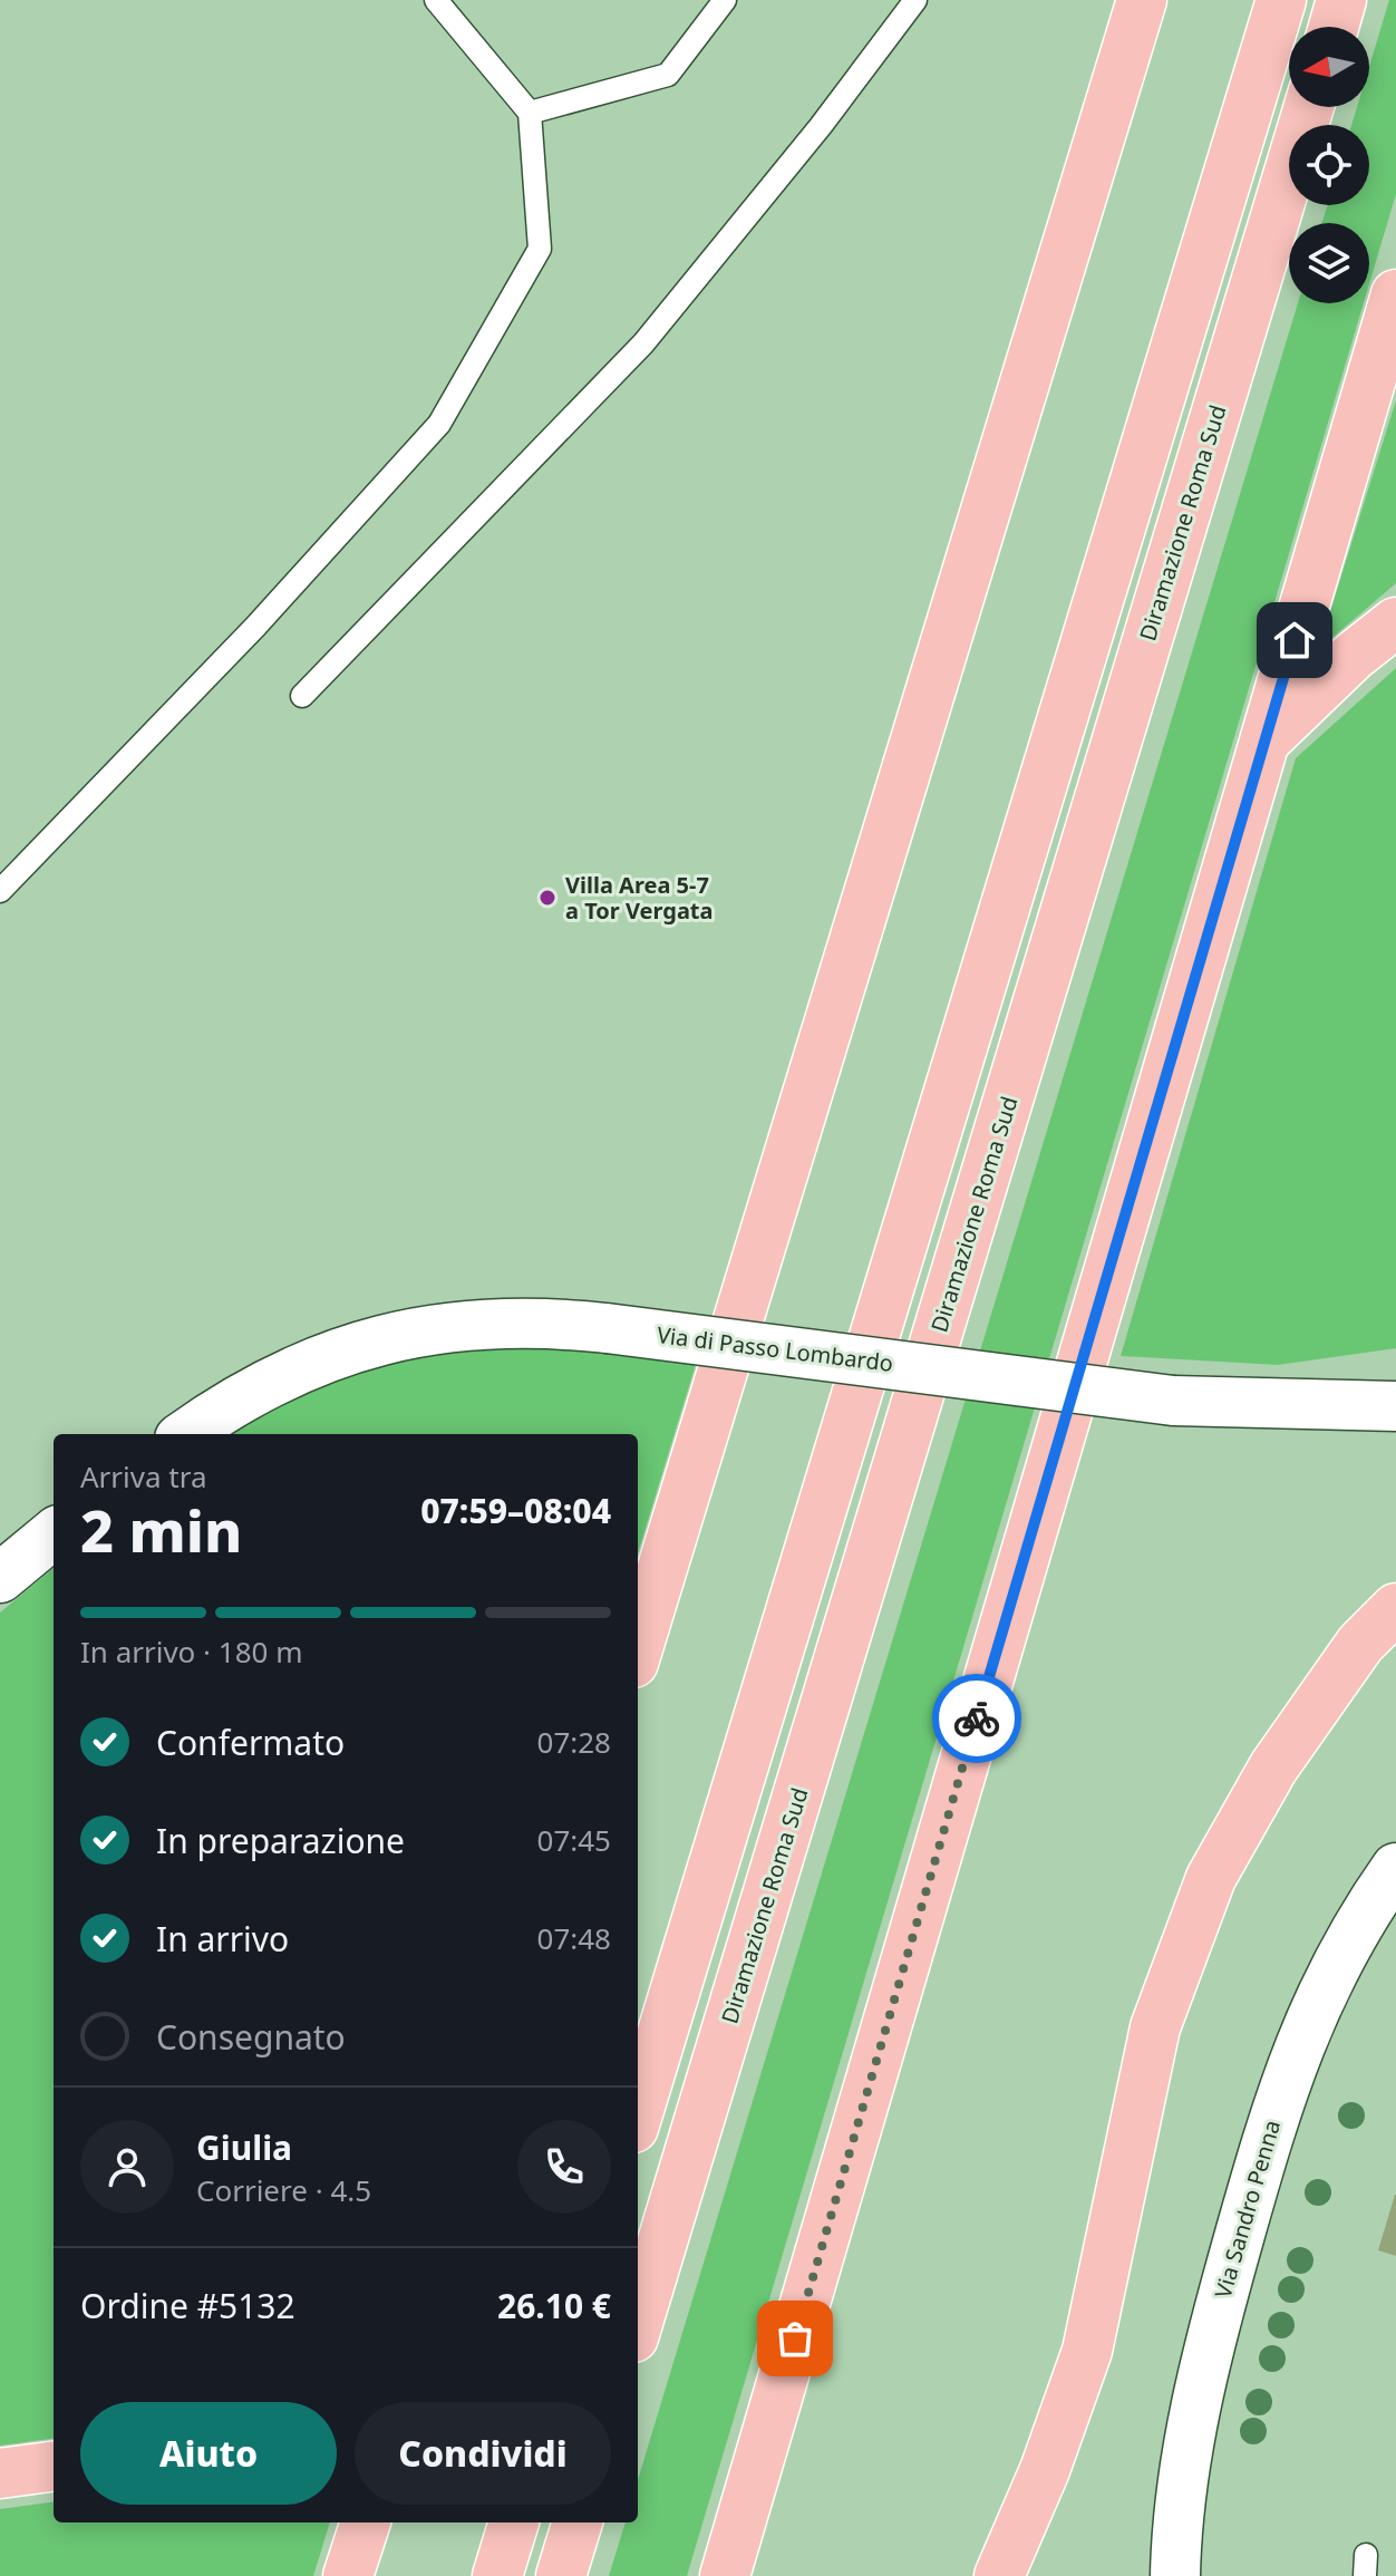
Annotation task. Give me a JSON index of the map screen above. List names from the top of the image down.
{
  "streets": {
    "highway": ["Diramazione Roma Sud"],
    "street": ["Via di Passo Lombardo", "Via Sandro Penna"]
  },
  "places": ["Villa Area 5-7 a Tor Vergata"],
  "north": "left",
  "page": {
    "heading": ["2 min", "Arriva tra", "07:59–08:04"],
    "panel": [
      "Giulia",
      "Corriere · 4.5",
      "Ordine #5132",
      "26.10 €"
    ],
    "bar": "In arrivo · 180 m",
    "list": [
      ["Confermato", "07:28"],
      ["In preparazione", "07:45"],
      ["In arrivo", "07:48"],
      "Consegnato"
    ],
    "buttons": ["Aiuto", "Condividi"]
  }
}
